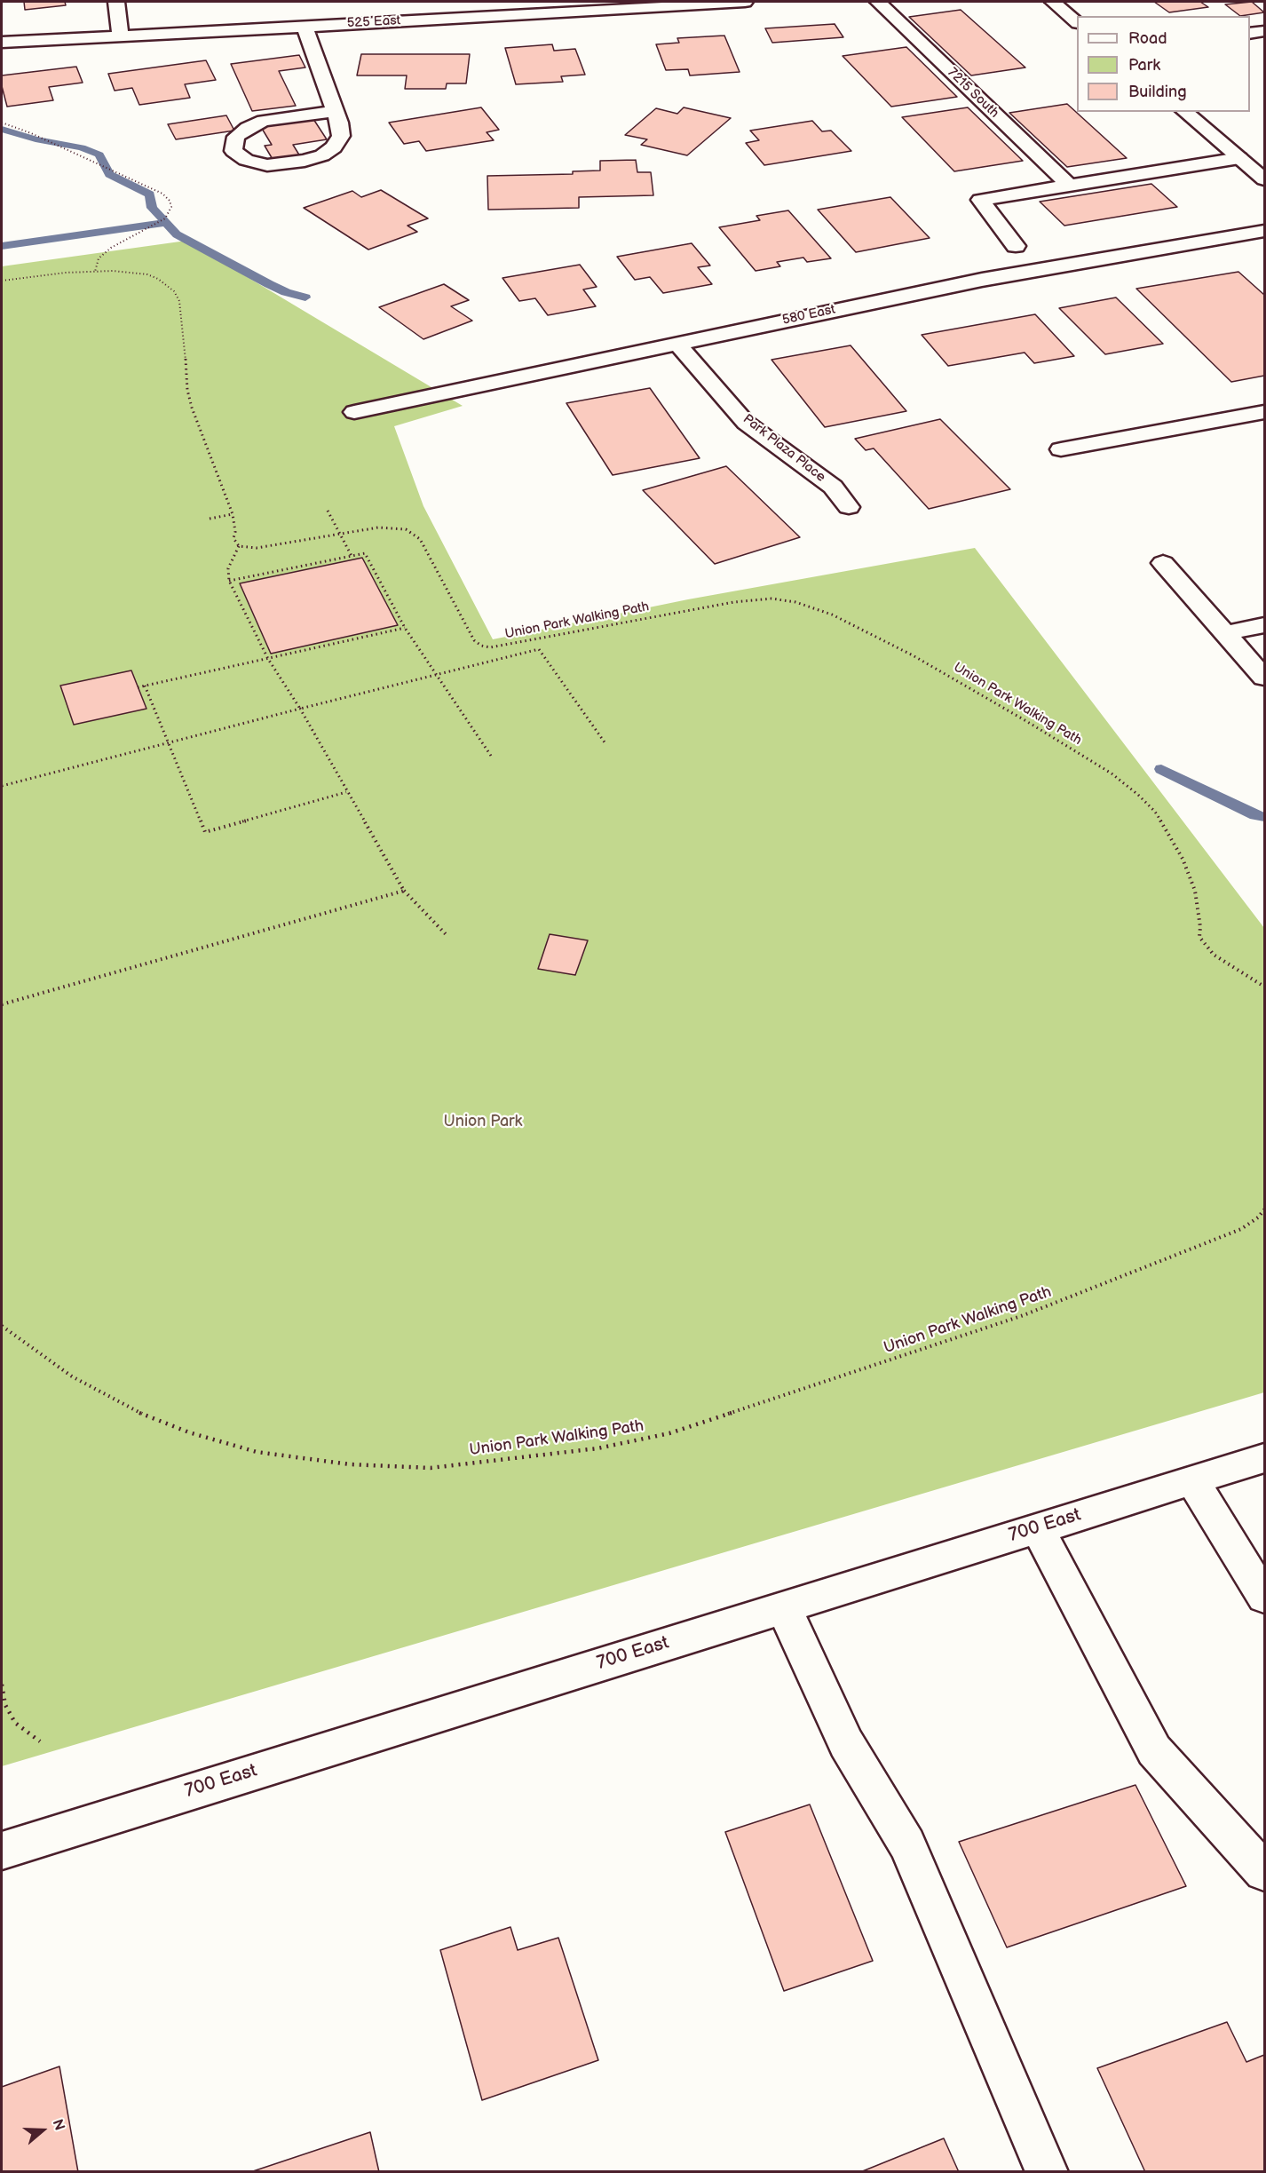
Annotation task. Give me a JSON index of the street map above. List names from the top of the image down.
{
  "streets": {
    "street": [
      "525 East",
      "7215 South",
      "580 East",
      "Park Plaza Place",
      "700 East"
    ],
    "path": ["Union Park Walking Path"]
  },
  "crossings": [
    ["580 East", "Park Plaza Place"]
  ],
  "parks": ["Union Park"],
  "legend": ["Road", "Park", "Building"],
  "north": "right"
}
